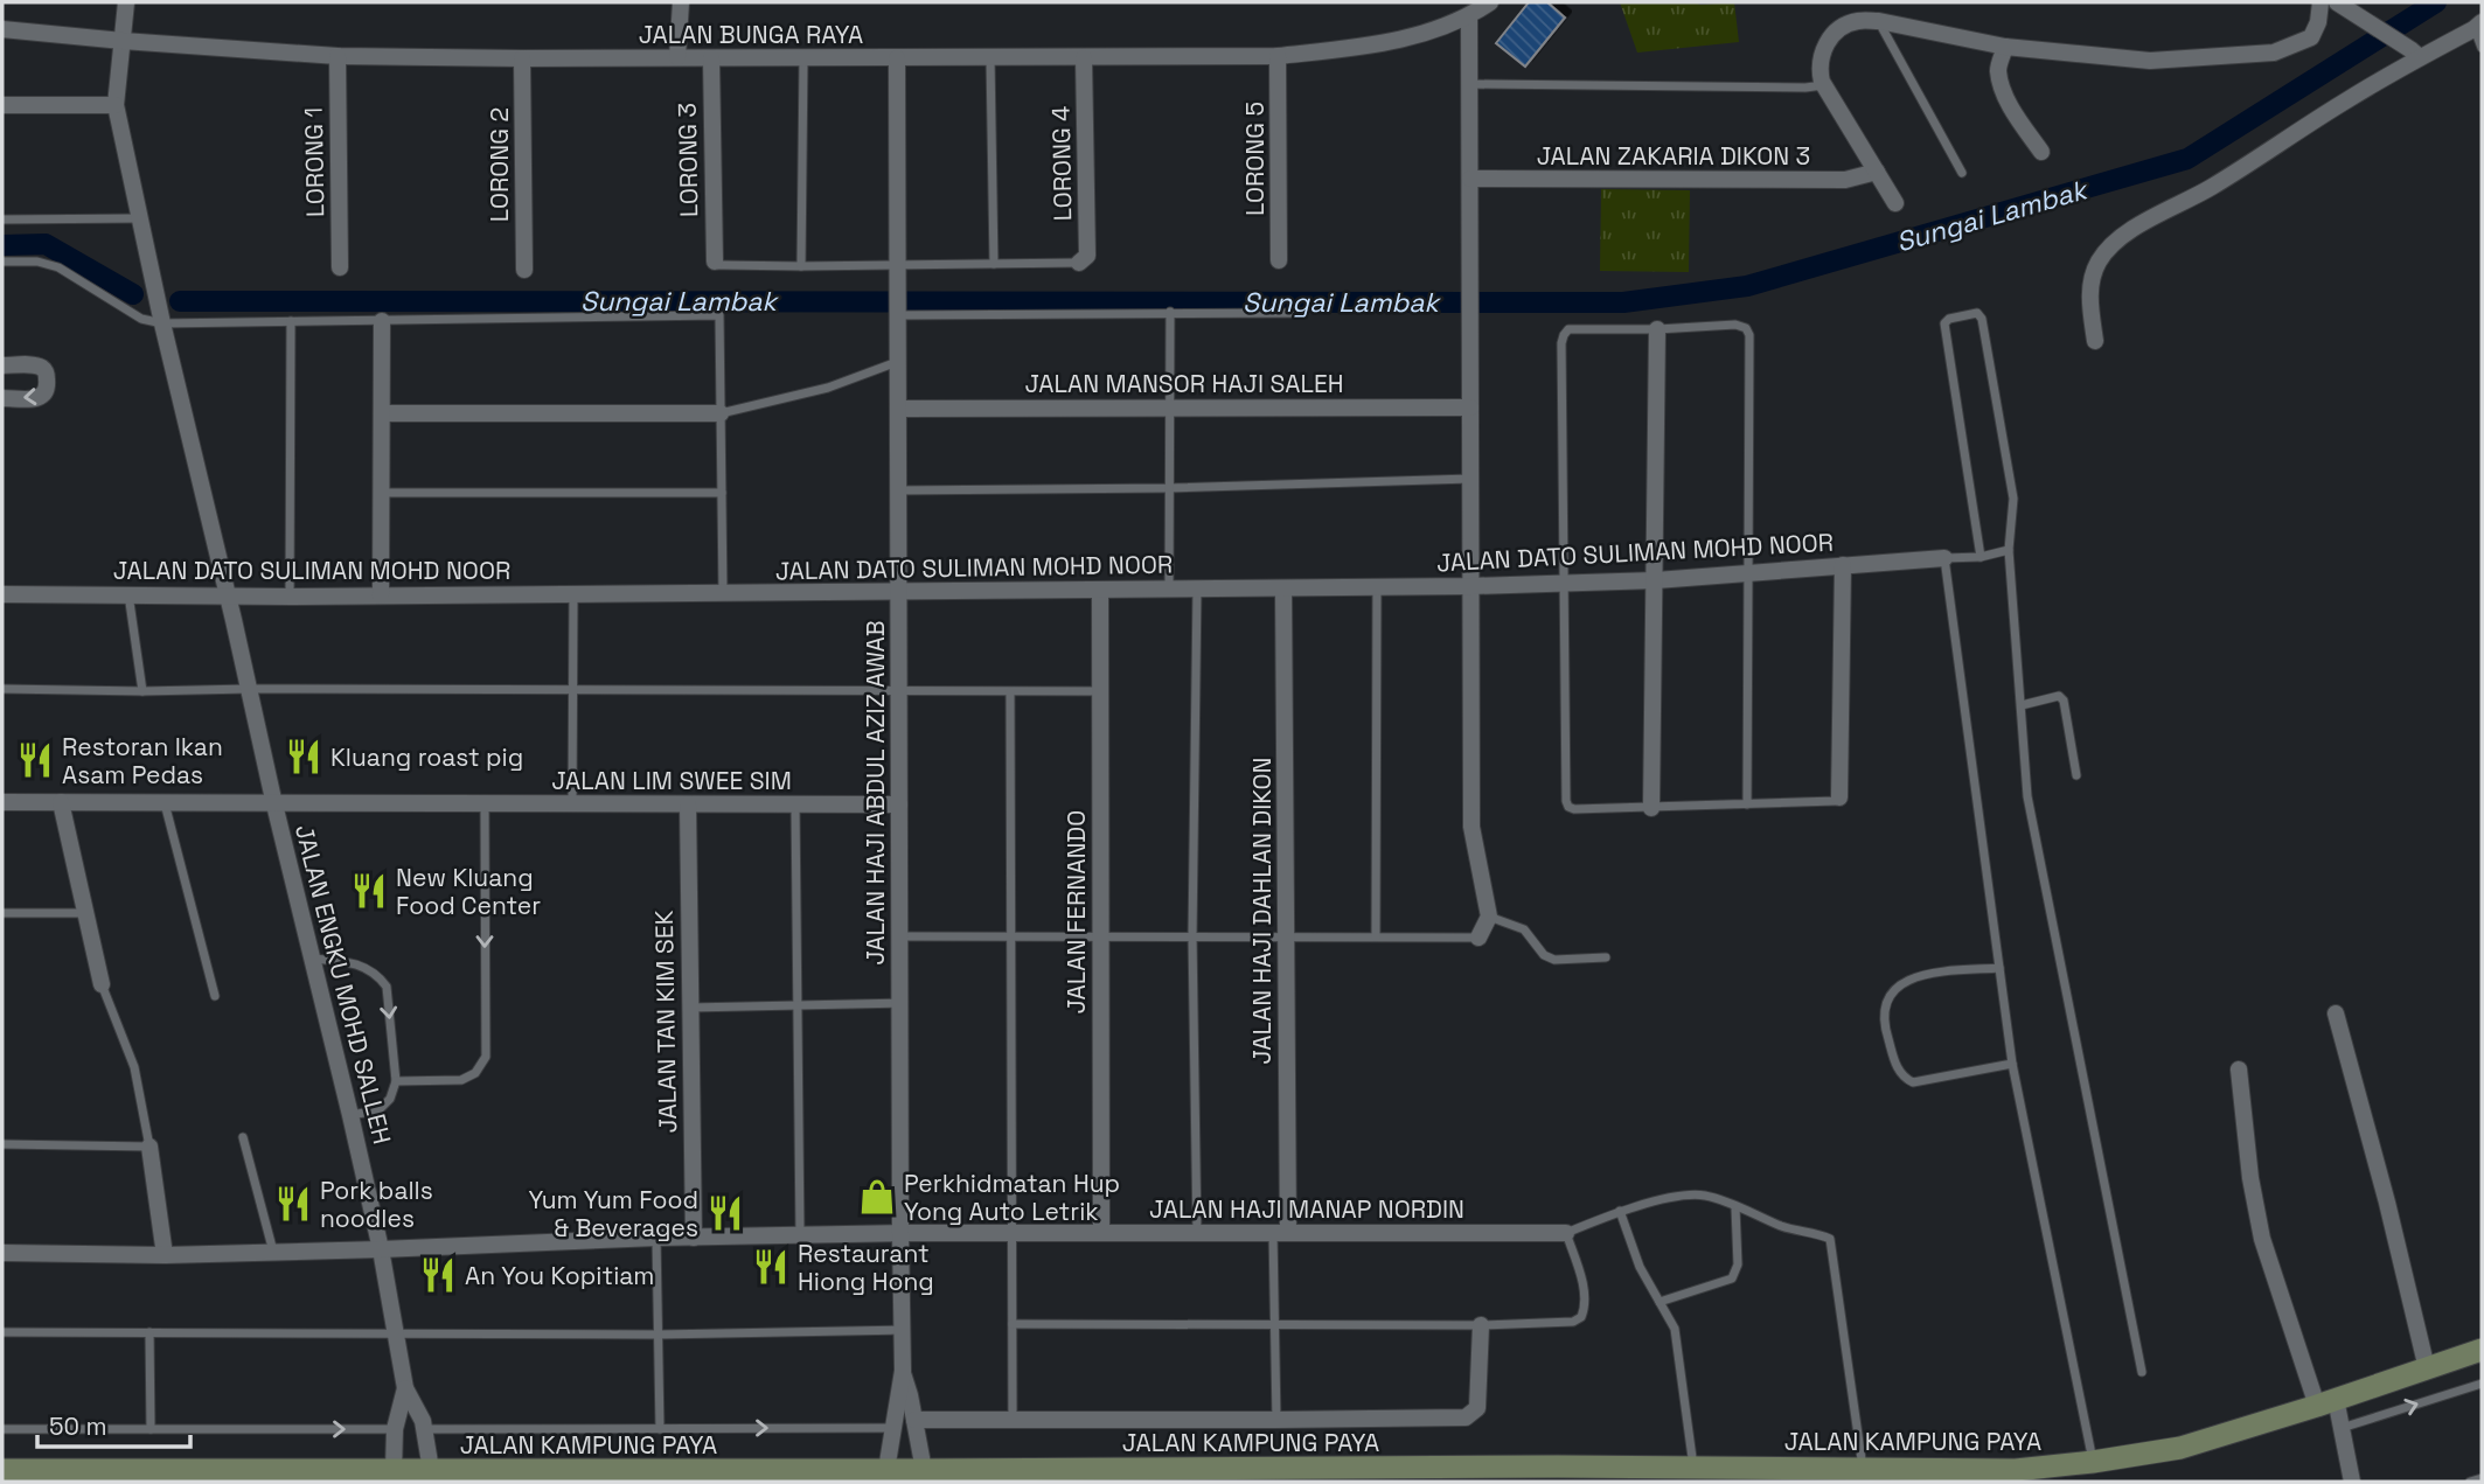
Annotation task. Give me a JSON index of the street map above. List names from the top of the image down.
{
  "streets": {
    "street": [
      "JALAN BUNGA RAYA",
      "JALAN ZAKARIA DIKON 3",
      "LORONG 5",
      "LORONG 3",
      "LORONG 1",
      "LORONG 4",
      "LORONG 2",
      "JALAN MANSOR HAJI SALEH",
      "JALAN DATO SULIMAN MOHD NOOR",
      "JALAN LIM SWEE SIM",
      "JALAN HAJI ABDUL AZIZ AWAB",
      "JALAN HAJI DAHLAN DIKON",
      "JALAN FERNANDO",
      "JALAN ENGKU MOHD SALLEH",
      "JALAN TAN KIM SEK",
      "JALAN HAJI MANAP NORDIN",
      "JALAN KAMPUNG PAYA"
    ]
  },
  "crossings": [
    ["JALAN BUNGA RAYA", "LORONG 5"],
    ["JALAN BUNGA RAYA", "LORONG 3"],
    ["JALAN BUNGA RAYA", "LORONG 1"],
    ["JALAN BUNGA RAYA", "LORONG 4"],
    ["JALAN BUNGA RAYA", "LORONG 2"],
    ["JALAN BUNGA RAYA", "JALAN HAJI ABDUL AZIZ AWAB"],
    ["JALAN BUNGA RAYA", "JALAN ENGKU MOHD SALLEH"],
    ["JALAN MANSOR HAJI SALEH", "JALAN HAJI ABDUL AZIZ AWAB"],
    ["JALAN DATO SULIMAN MOHD NOOR", "JALAN HAJI ABDUL AZIZ AWAB"],
    ["JALAN DATO SULIMAN MOHD NOOR", "JALAN HAJI DAHLAN DIKON"],
    ["JALAN DATO SULIMAN MOHD NOOR", "JALAN FERNANDO"],
    ["JALAN DATO SULIMAN MOHD NOOR", "JALAN ENGKU MOHD SALLEH"],
    ["JALAN LIM SWEE SIM", "JALAN HAJI ABDUL AZIZ AWAB"],
    ["JALAN LIM SWEE SIM", "JALAN ENGKU MOHD SALLEH"],
    ["JALAN LIM SWEE SIM", "JALAN TAN KIM SEK"],
    ["JALAN HAJI ABDUL AZIZ AWAB", "JALAN HAJI MANAP NORDIN"],
    ["JALAN HAJI DAHLAN DIKON", "JALAN HAJI MANAP NORDIN"],
    ["JALAN FERNANDO", "JALAN HAJI MANAP NORDIN"],
    ["JALAN ENGKU MOHD SALLEH", "JALAN HAJI MANAP NORDIN"],
    ["JALAN ENGKU MOHD SALLEH", "JALAN KAMPUNG PAYA"],
    ["JALAN TAN KIM SEK", "JALAN HAJI MANAP NORDIN"]
  ],
  "water": ["Sungai Lambak"],
  "places": {
    "restaurant": [
      "Kluang roast pig",
      "Restoran Ikan Asam Pedas",
      "New Kluang Food Center",
      "Pork balls noodles",
      "Yum Yum Food & Beverages",
      "Restaurant Hiong Hong",
      "An You Kopitiam"
    ],
    "shop": ["Perkhidmatan Hup Yong Auto Letrik"]
  },
  "scale_bar": "50 m"
}
